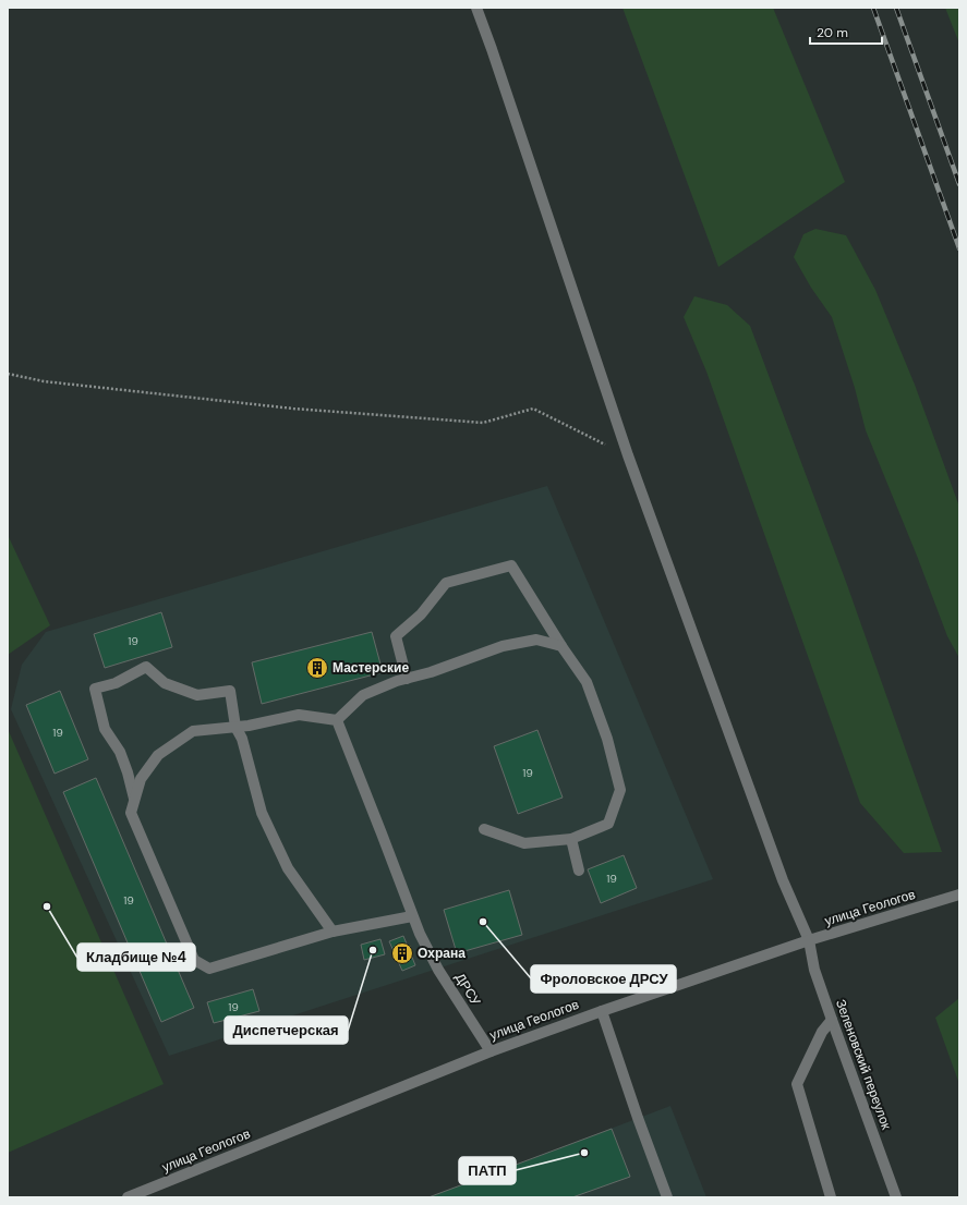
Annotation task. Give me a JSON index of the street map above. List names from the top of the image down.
{
  "streets": {
    "street": ["улица Геологов", "ДРСУ", "Зеленовский переулок"]
  },
  "crossings": [
    ["улица Геологов", "ДРСУ"],
    ["улица Геологов", "Зеленовский переулок"]
  ],
  "places": {
    "building": ["Мастерские", "Охрана"],
    "other": [
      "Кладбище №4",
      "Фроловское ДРСУ",
      "Диспетчерская",
      "ПАТП"
    ]
  },
  "house_numbers": [
    "19",
    "19",
    "19",
    "19",
    "19",
    "19"
  ],
  "scale_bar": "20 m"
}
